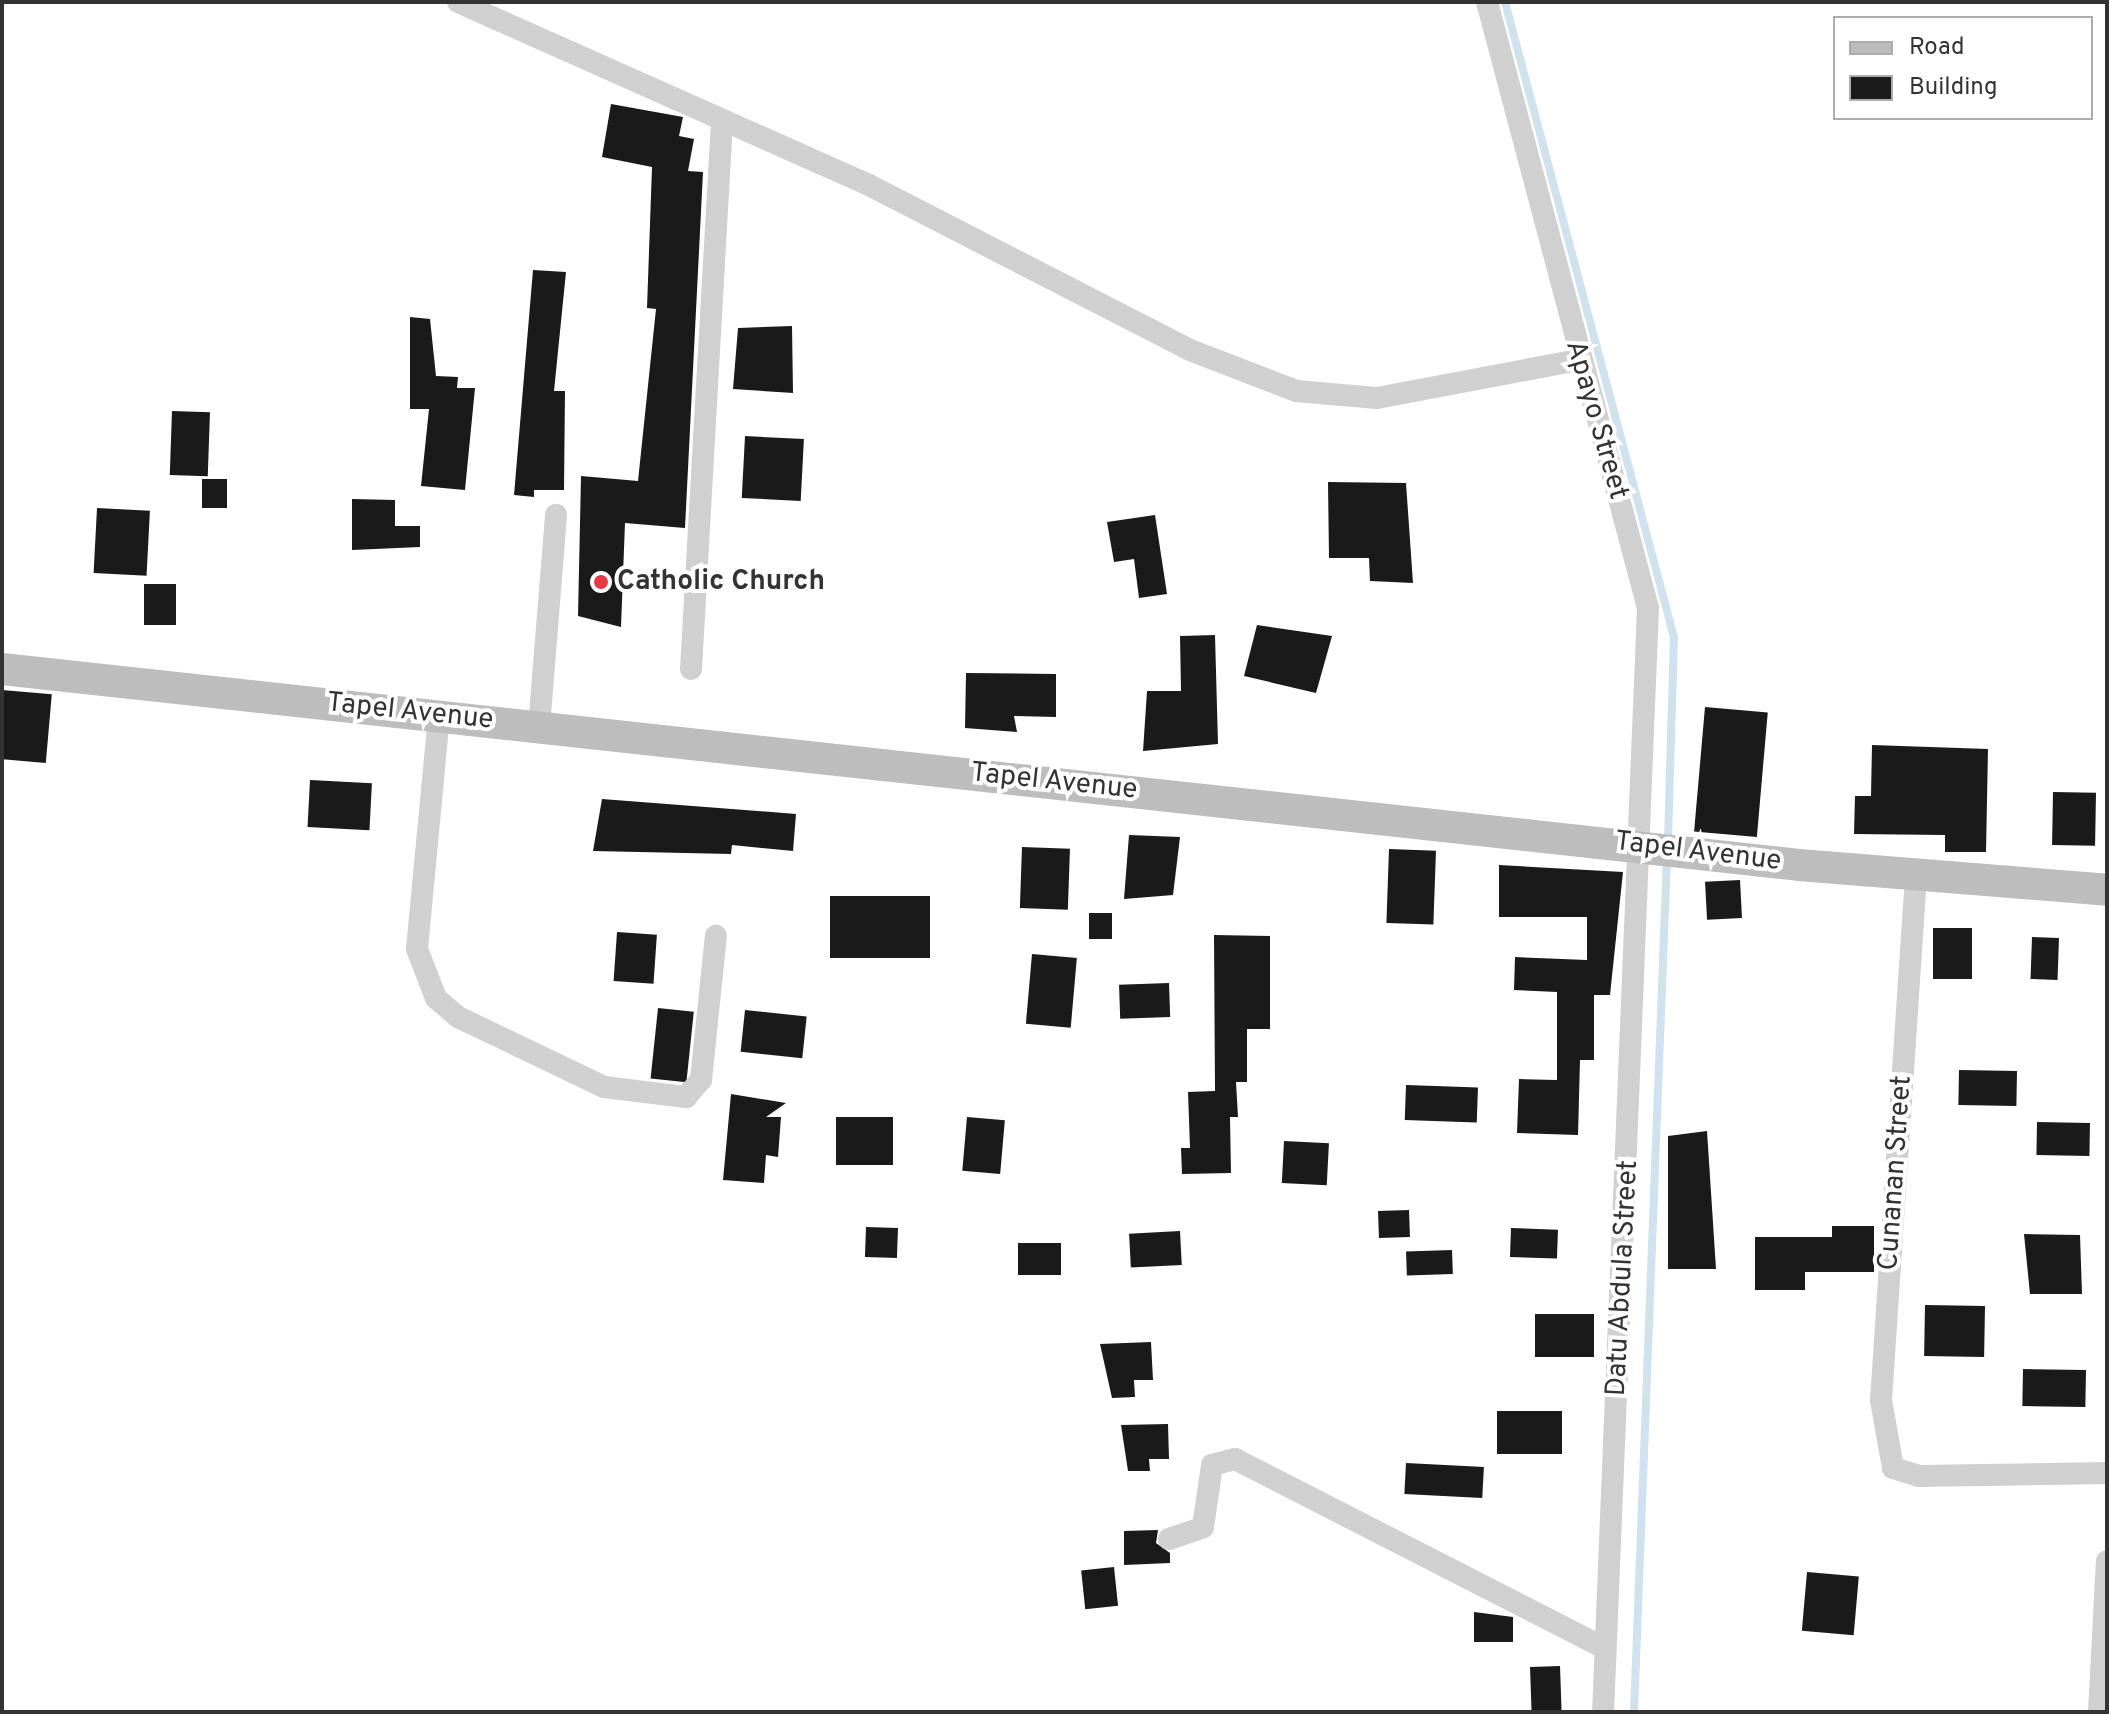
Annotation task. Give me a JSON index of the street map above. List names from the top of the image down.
{
  "streets": {
    "street": [
      "Apayo Street",
      "Tapel Avenue",
      "Cunanan Street",
      "Datu Abdula Street"
    ]
  },
  "crossings": [
    ["Apayo Street", "Tapel Avenue"],
    ["Apayo Street", "Datu Abdula Street"],
    ["Tapel Avenue", "Cunanan Street"],
    ["Tapel Avenue", "Datu Abdula Street"]
  ],
  "places": ["Catholic Church"],
  "legend": ["Road", "Building"]
}
